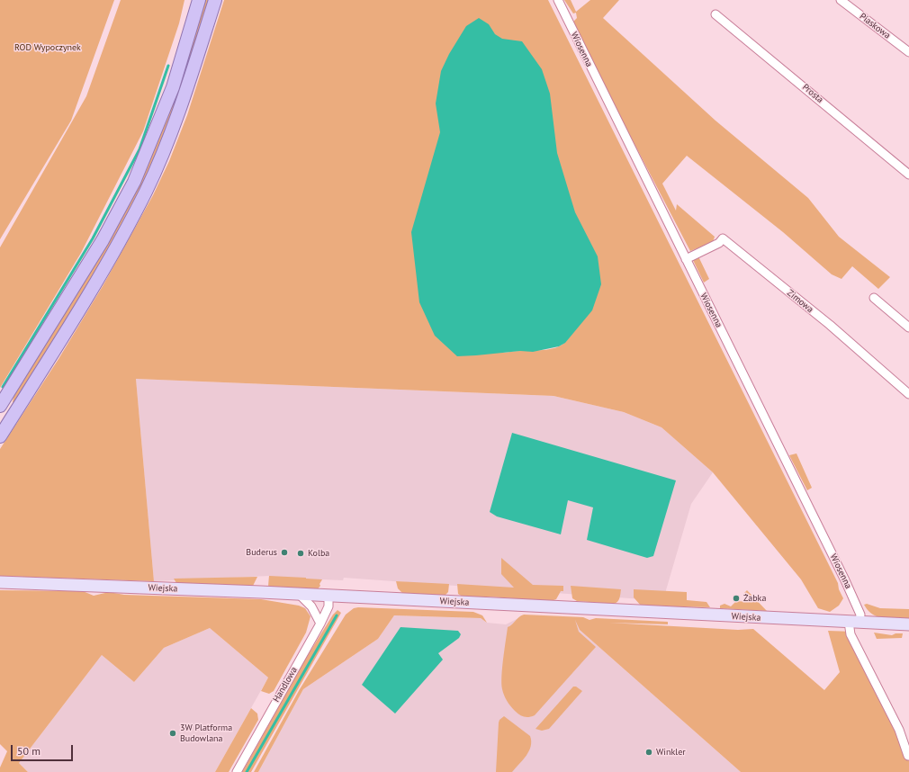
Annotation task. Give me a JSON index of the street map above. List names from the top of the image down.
{
  "streets": {
    "street": [
      "Piaskowa",
      "Wiosenna",
      "Prosta",
      "Zimowa",
      "Wiejska",
      "Handlowa"
    ]
  },
  "crossings": [
    ["Wiosenna", "Zimowa"],
    ["Wiosenna", "Wiejska"],
    ["Wiejska", "Handlowa"]
  ],
  "parks": ["ROD Wypoczynek"],
  "places": [
    "Buderus",
    "Kolba",
    "Żabka",
    "3W Platforma Budowlana",
    "Winkler"
  ],
  "scale_bar": "50 m"
}
